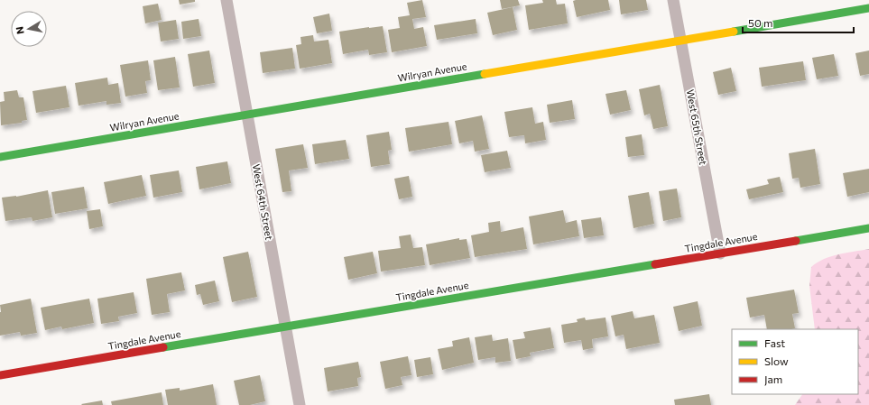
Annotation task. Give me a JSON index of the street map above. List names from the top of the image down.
{
  "streets": {
    "street": [
      "Wilryan Avenue",
      "West 65th Street",
      "West 64th Street",
      "Tingdale Avenue"
    ]
  },
  "crossings": [
    ["Wilryan Avenue", "West 65th Street"],
    ["Wilryan Avenue", "West 64th Street"],
    ["West 65th Street", "Tingdale Avenue"],
    ["West 64th Street", "Tingdale Avenue"]
  ],
  "legend": ["Fast", "Slow", "Jam"],
  "scale_bar": "50 m",
  "north": "left"
}
